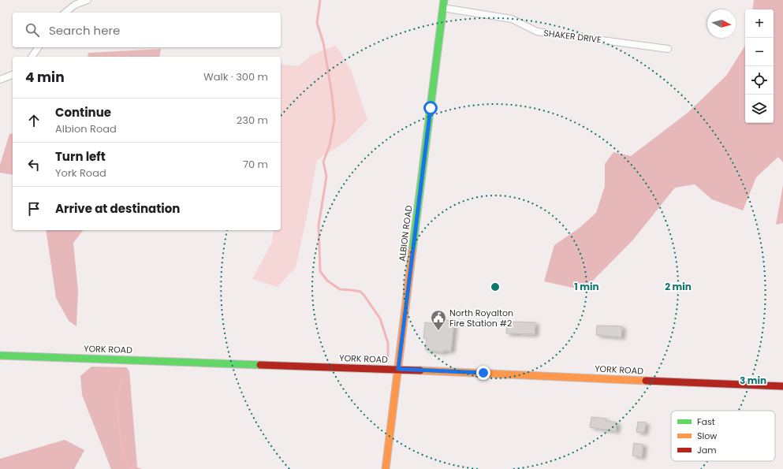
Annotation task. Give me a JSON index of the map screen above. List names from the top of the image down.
{
  "streets": {
    "street": ["SHAKER DRIVE", "ALBION ROAD", "YORK ROAD"]
  },
  "crossings": [
    ["SHAKER DRIVE", "ALBION ROAD"],
    ["ALBION ROAD", "YORK ROAD"]
  ],
  "places": {
    "public building": ["North Royalton Fire Station #2"]
  },
  "legend": ["Fast", "Slow", "Jam"],
  "north": "right",
  "page": {
    "map_buttons": ["+", "−"],
    "search": "Search here",
    "heading": ["4 min", "Walk · 300 m"],
    "list": [
      ["Continue", "Albion Road", "230 m"],
      ["Turn left", "York Road", "70 m"],
      "Arrive at destination"
    ]
  },
  "rings": ["1 min", "2 min", "3 min"]
}
